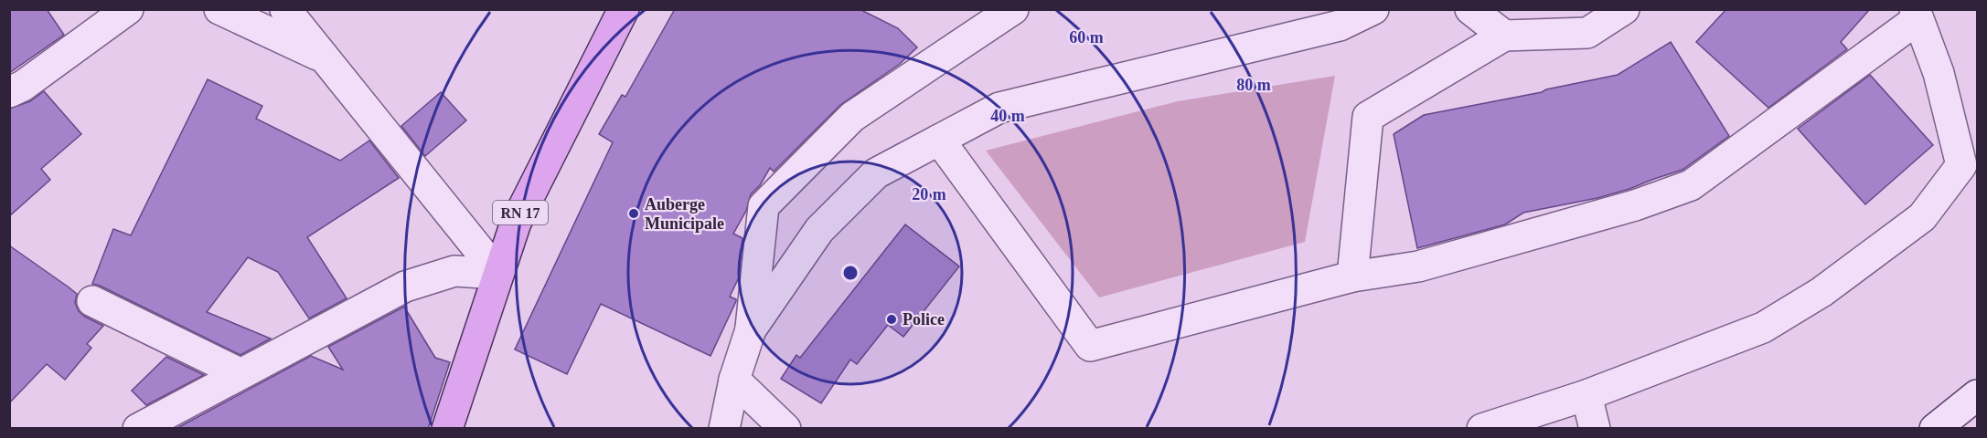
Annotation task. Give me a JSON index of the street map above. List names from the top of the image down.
{
  "streets": {
    "main road": ["RN 17"]
  },
  "places": ["Auberge Municipale", "Police"],
  "rings": [
    "60 m",
    "80 m",
    "40 m",
    "20 m"
  ]
}
